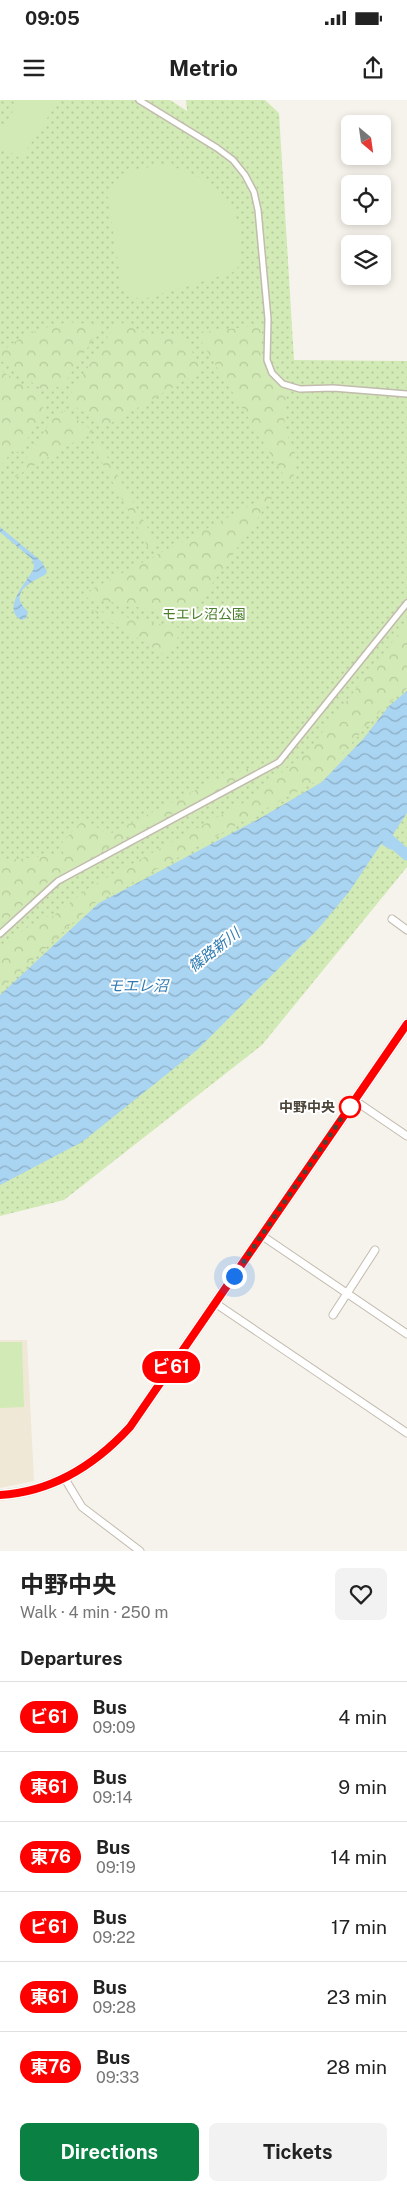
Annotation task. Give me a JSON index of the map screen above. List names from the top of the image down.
{
  "water": ["篠路新川", "モエレ沼"],
  "parks": ["モエレ沼公園"],
  "places": ["中野中央"],
  "lines": ["bus line ビ61"],
  "north": "bottom right",
  "page": {
    "status": "09:05",
    "header": "Metrio",
    "on_map": "ビ61",
    "heading": [
      ["中野中央", "Walk · 4 min · 250 m"],
      "Departures"
    ],
    "list": [
      {
        "mark": "ビ61",
        "name": "Bus",
        "note": "09:09",
        "value": "4 min"
      },
      {
        "mark": "東61",
        "name": "Bus",
        "note": "09:14",
        "value": "9 min"
      },
      {
        "mark": "東76",
        "name": "Bus",
        "note": "09:19",
        "value": "14 min"
      },
      {
        "mark": "ビ61",
        "name": "Bus",
        "note": "09:22",
        "value": "17 min"
      },
      {
        "mark": "東61",
        "name": "Bus",
        "note": "09:28",
        "value": "23 min"
      },
      {
        "mark": "東76",
        "name": "Bus",
        "note": "09:33",
        "value": "28 min"
      }
    ],
    "buttons": ["Directions", "Tickets"]
  }
}
